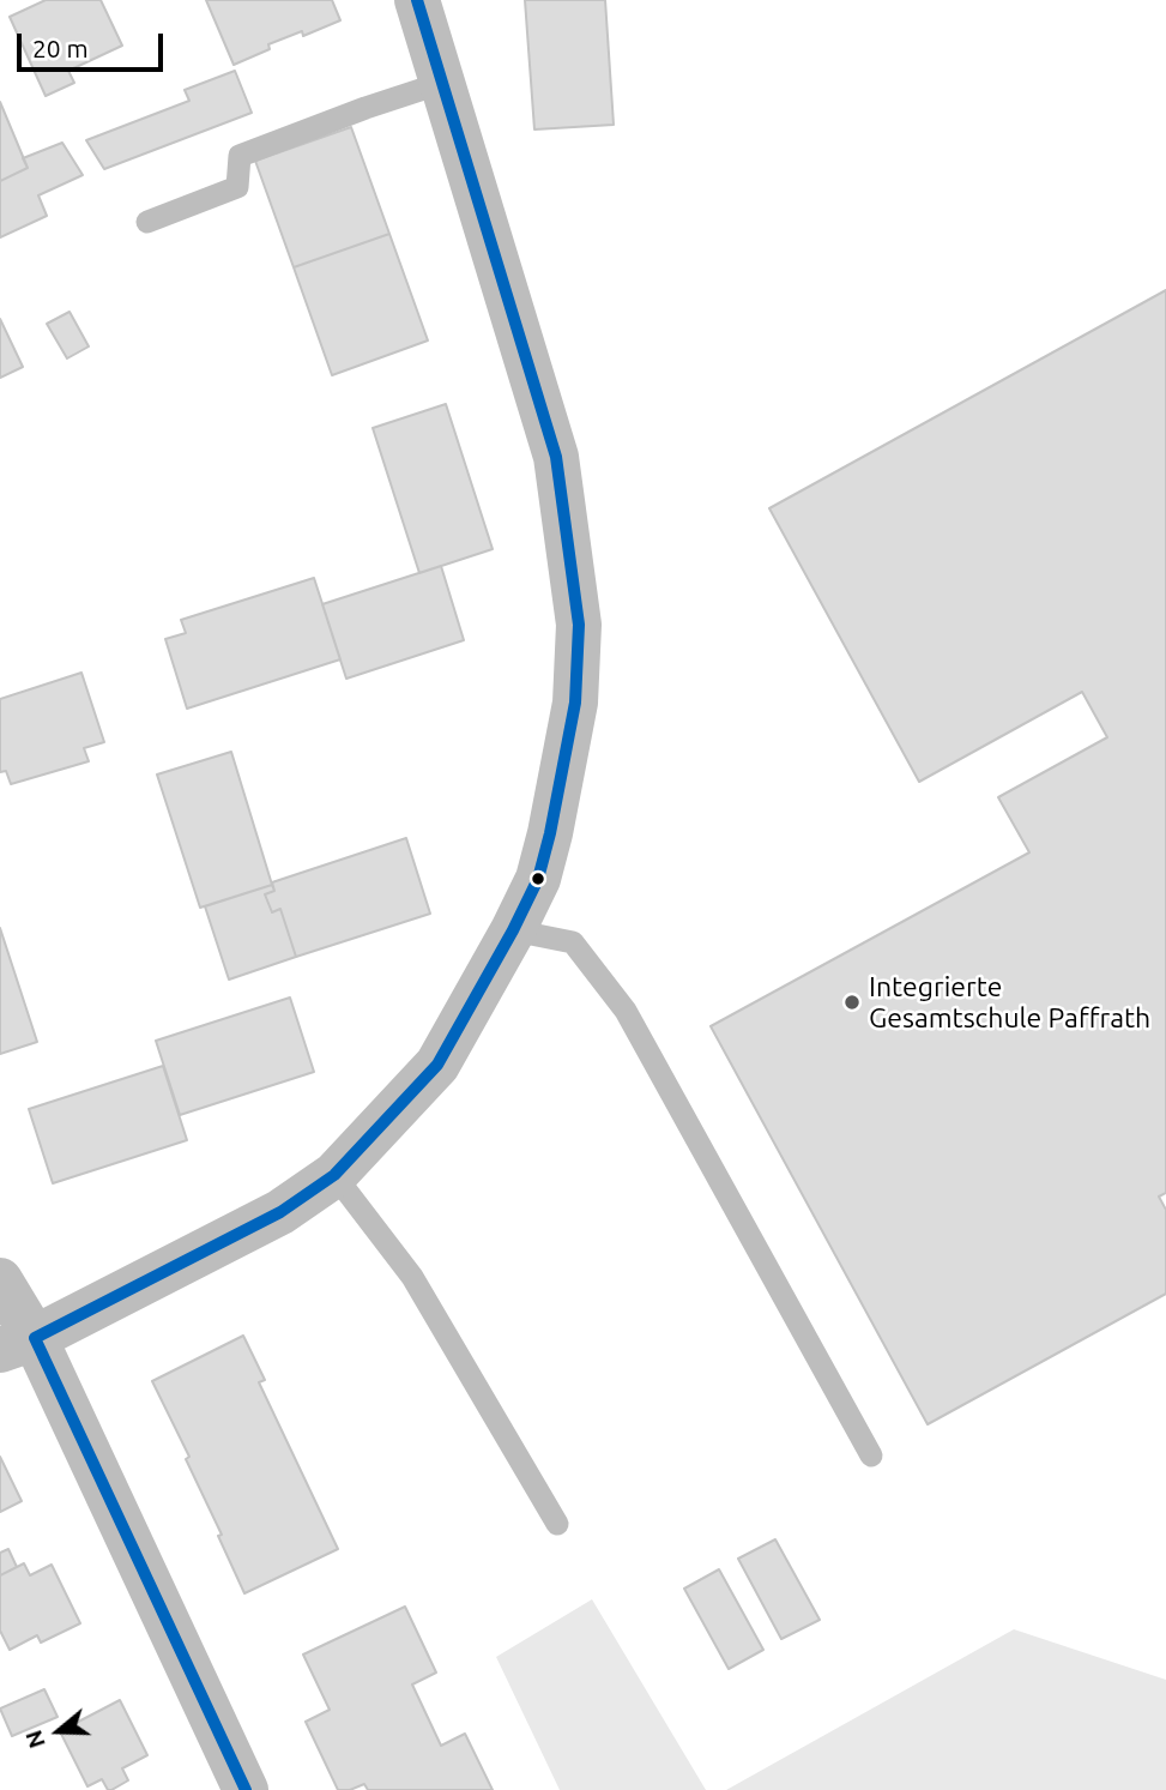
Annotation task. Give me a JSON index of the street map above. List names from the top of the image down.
{
  "places": ["Integrierte Gesamtschule Paffrath"],
  "scale_bar": "20 m",
  "north": "left"
}
